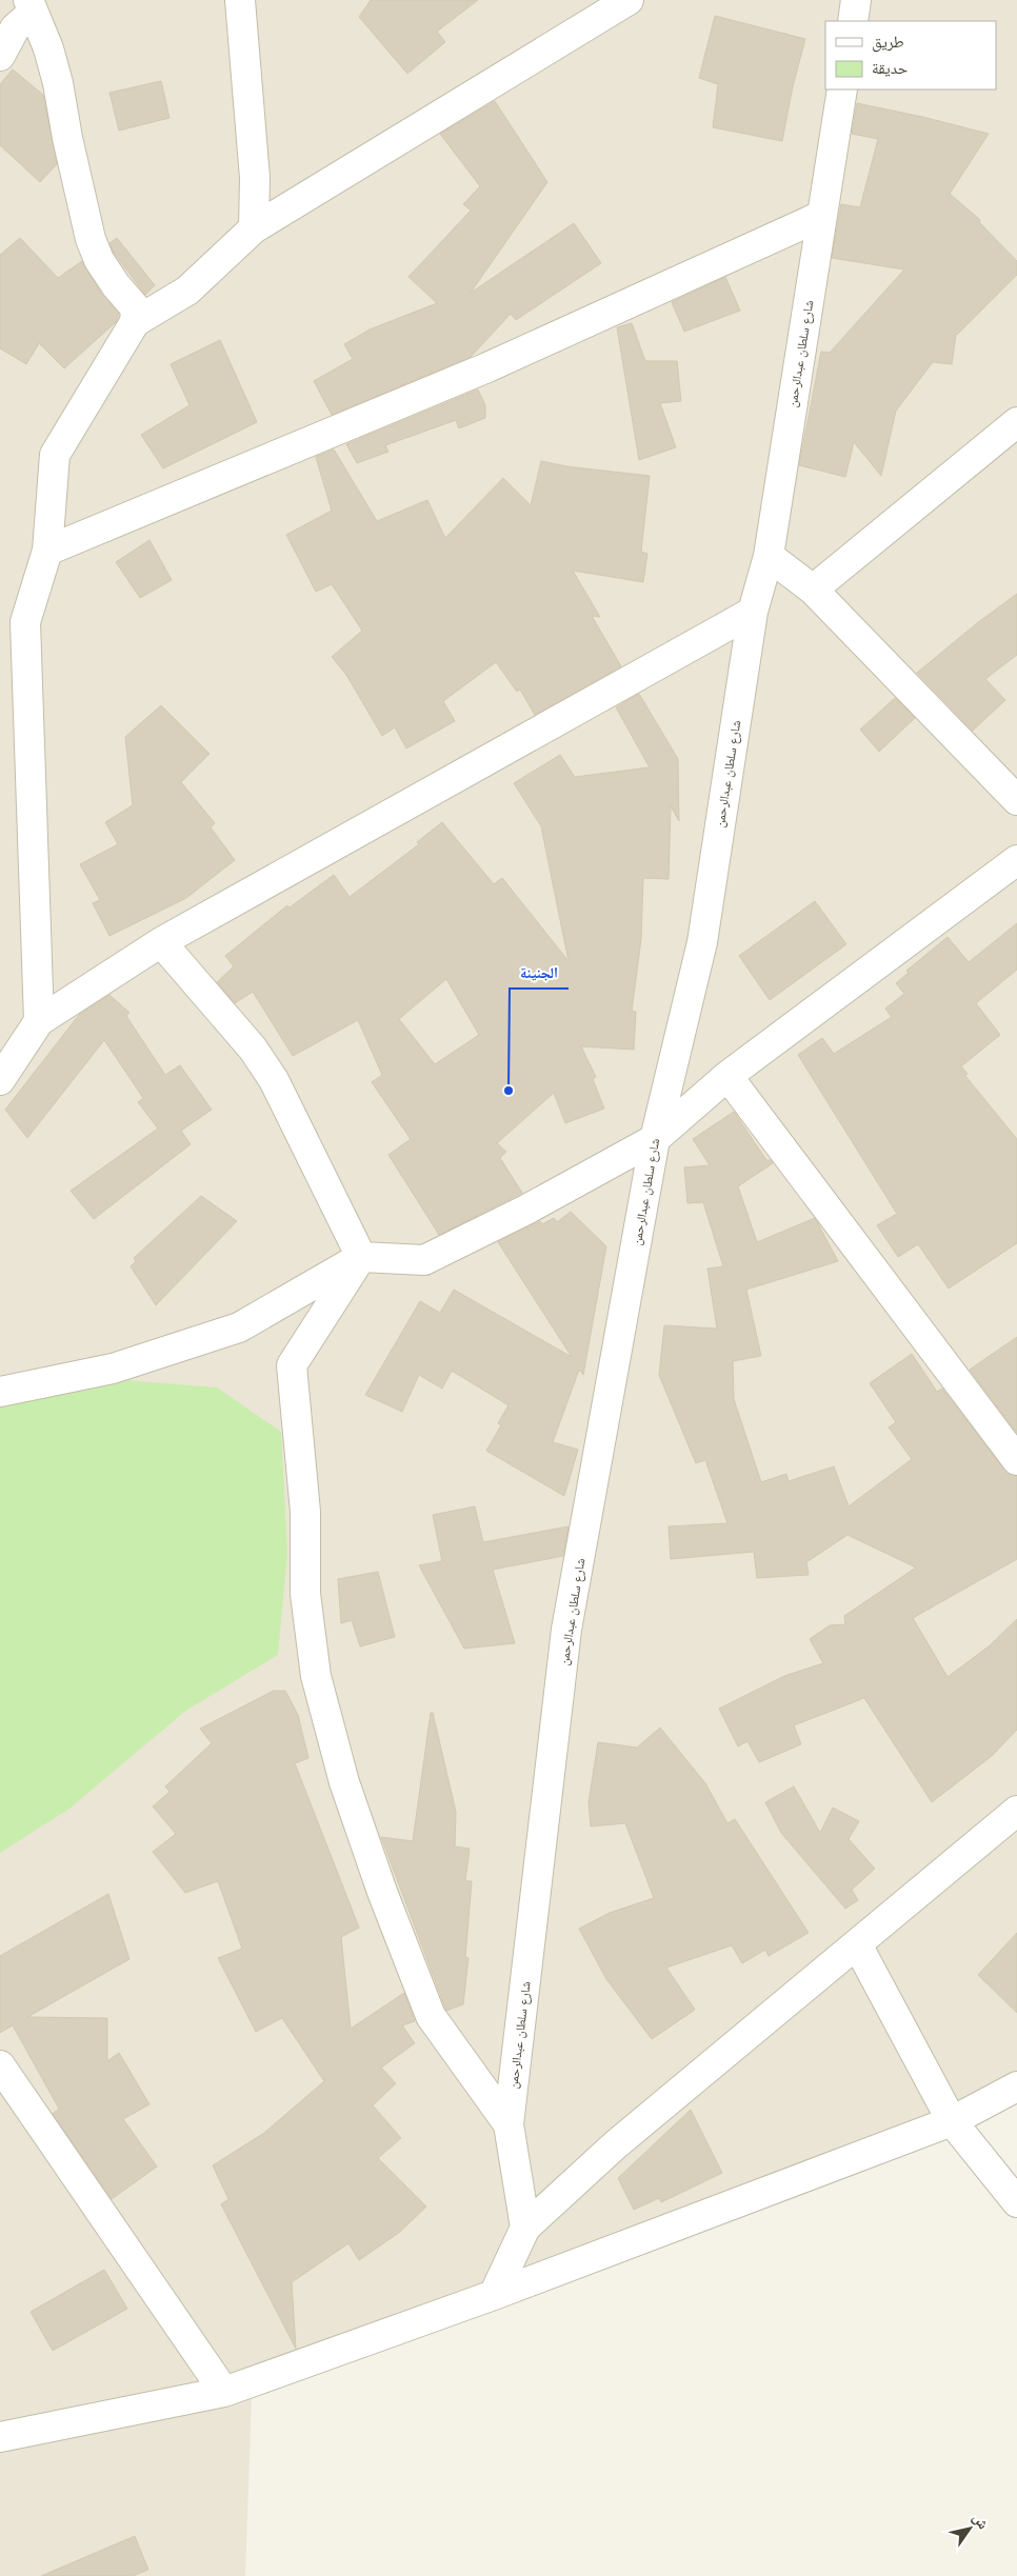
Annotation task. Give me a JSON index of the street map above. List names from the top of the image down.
{
  "streets": {
    "street": ["شارع سلطان عبدالرحمن"]
  },
  "places": ["الجنينة"],
  "legend": ["طريق", "حديقة"],
  "north": "top right"
}
